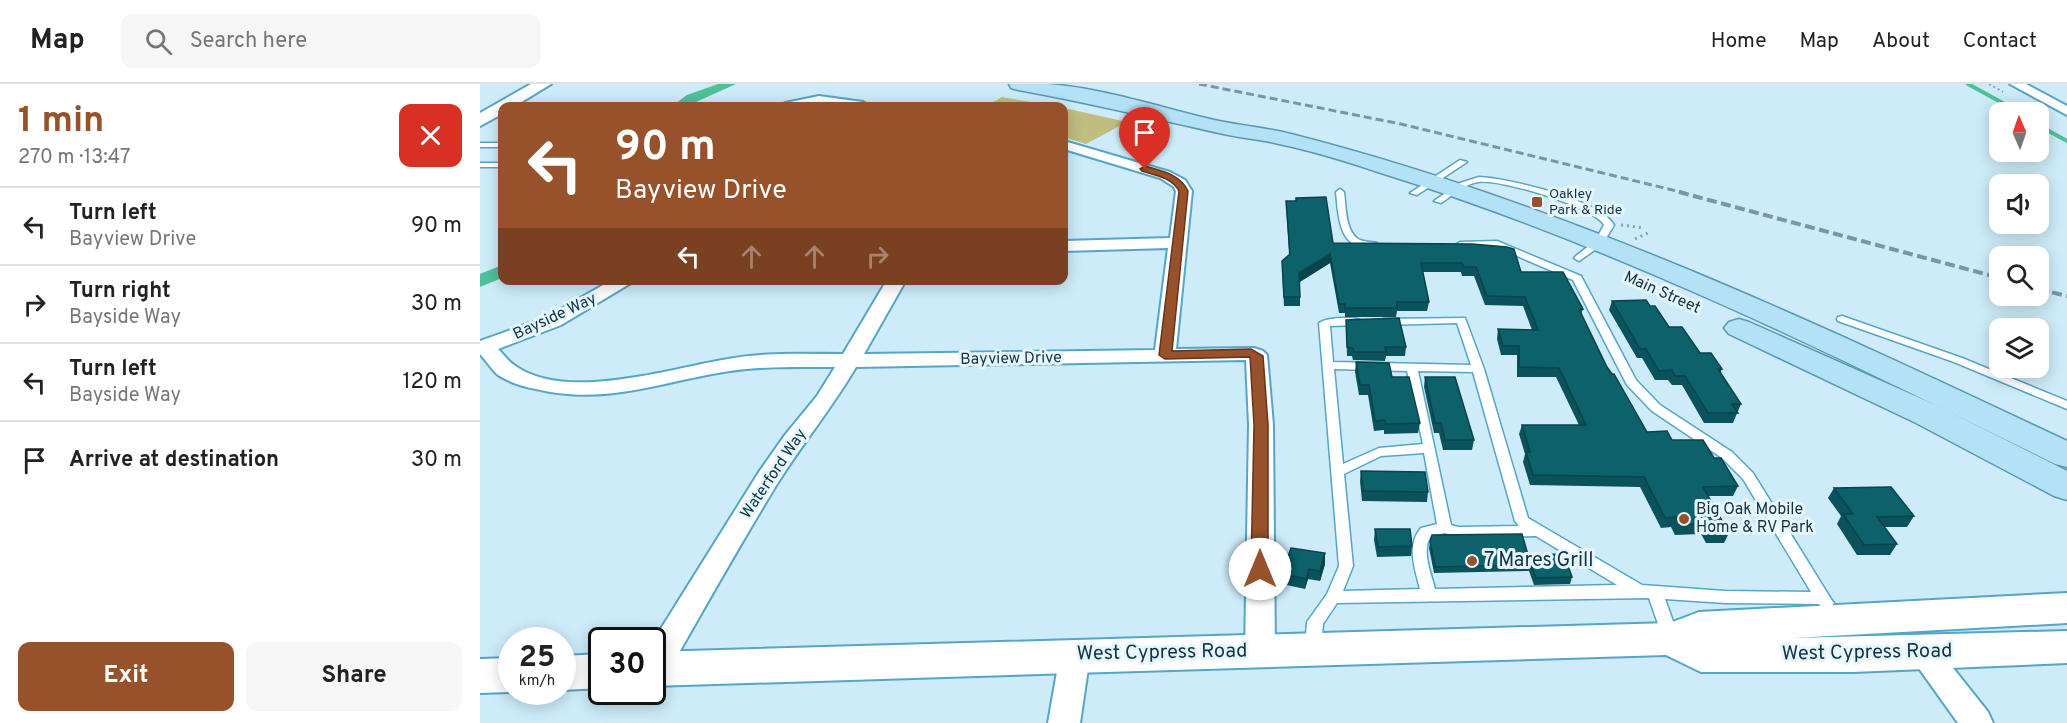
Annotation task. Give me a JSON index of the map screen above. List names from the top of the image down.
{
  "streets": {
    "main road": ["Main Street"],
    "street": [
      "Bayside Way",
      "Bayview Drive",
      "Waterford Way",
      "West Cypress Road"
    ]
  },
  "crossings": [
    ["Bayside Way", "Bayview Drive"],
    ["Bayview Drive", "Waterford Way"],
    ["Bayview Drive", "West Cypress Road"]
  ],
  "places": {
    "transit": ["Oakley Park & Ride"],
    "other": ["Big Oak Mobile Home & RV Park", "7 Mares Grill"]
  },
  "north": "top",
  "page": {
    "header": "Map",
    "search": "Search here",
    "nav": [
      "Home",
      "Map",
      "About",
      "Contact"
    ],
    "heading": ["1 min", "270 m · 13:47"],
    "turn": ["90 m", "Bayview Drive"],
    "list": [
      {
        "name": "Turn left",
        "note": "Bayview Drive",
        "value": "90 m"
      },
      {
        "name": "Turn right",
        "note": "Bayside Way",
        "value": "30 m"
      },
      {
        "name": "Turn left",
        "note": "Bayside Way",
        "value": "120 m"
      },
      {
        "name": "Arrive at destination",
        "value": "30 m"
      }
    ],
    "speed": "25 km/h",
    "limit": "30",
    "buttons": ["Exit", "Share"]
  }
}
